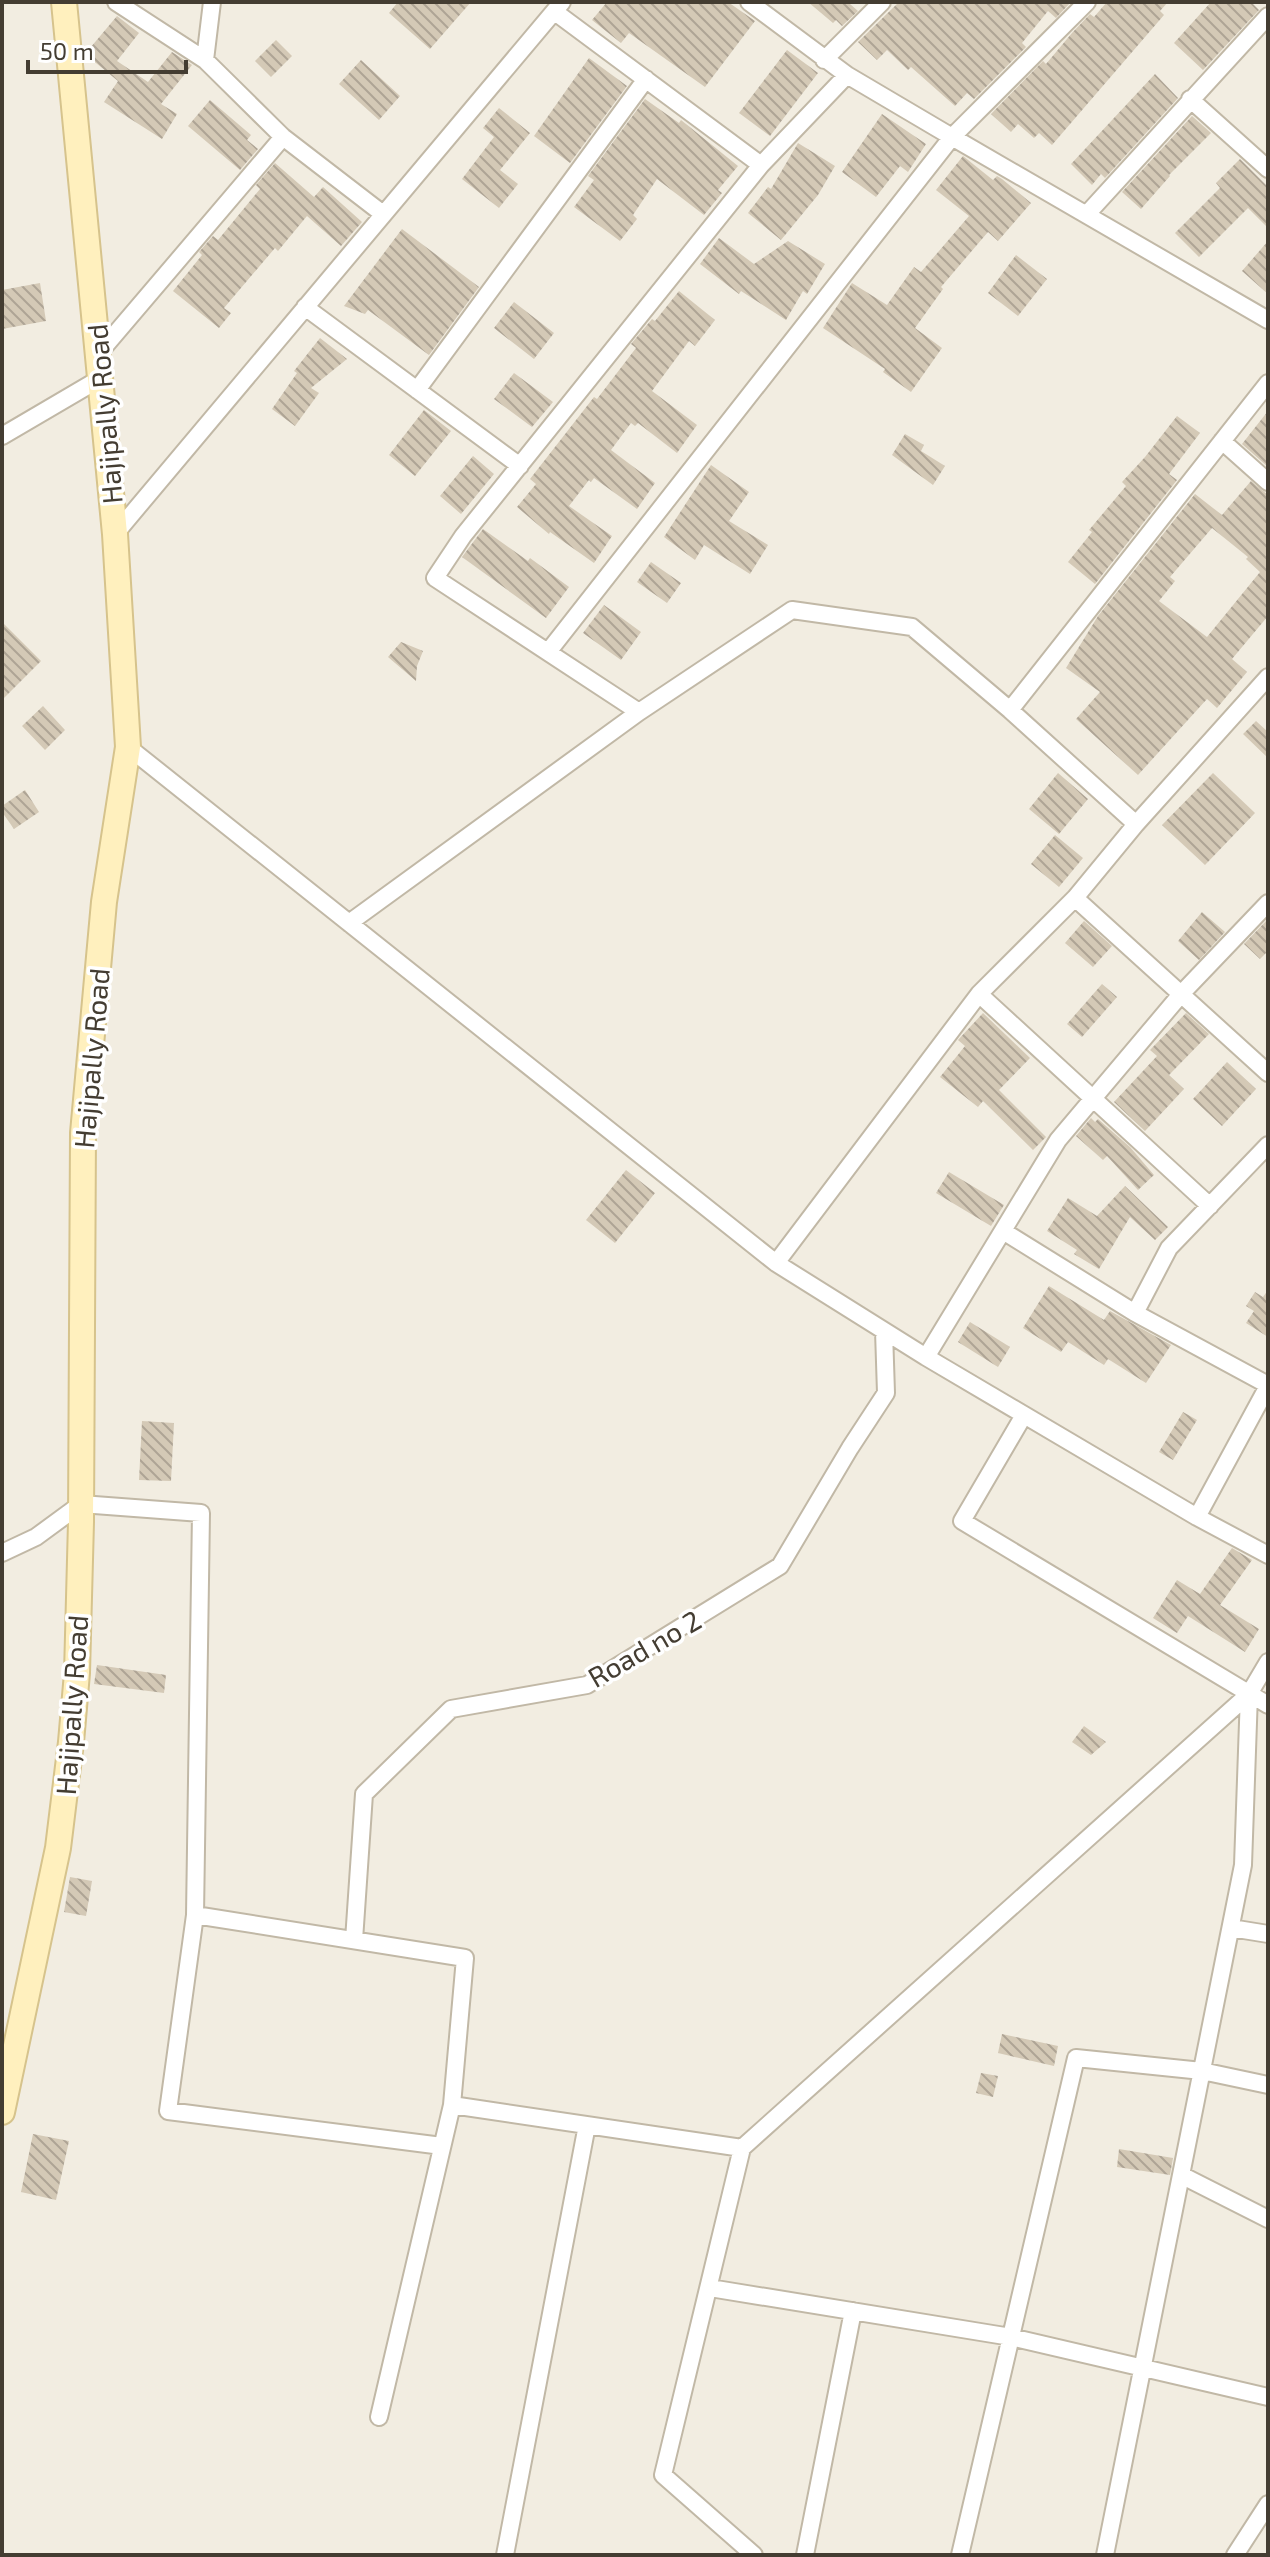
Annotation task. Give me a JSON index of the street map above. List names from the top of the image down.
{
  "streets": {
    "street": ["Hajipally Road", "Road no 2"]
  },
  "scale_bar": "50 m"
}
